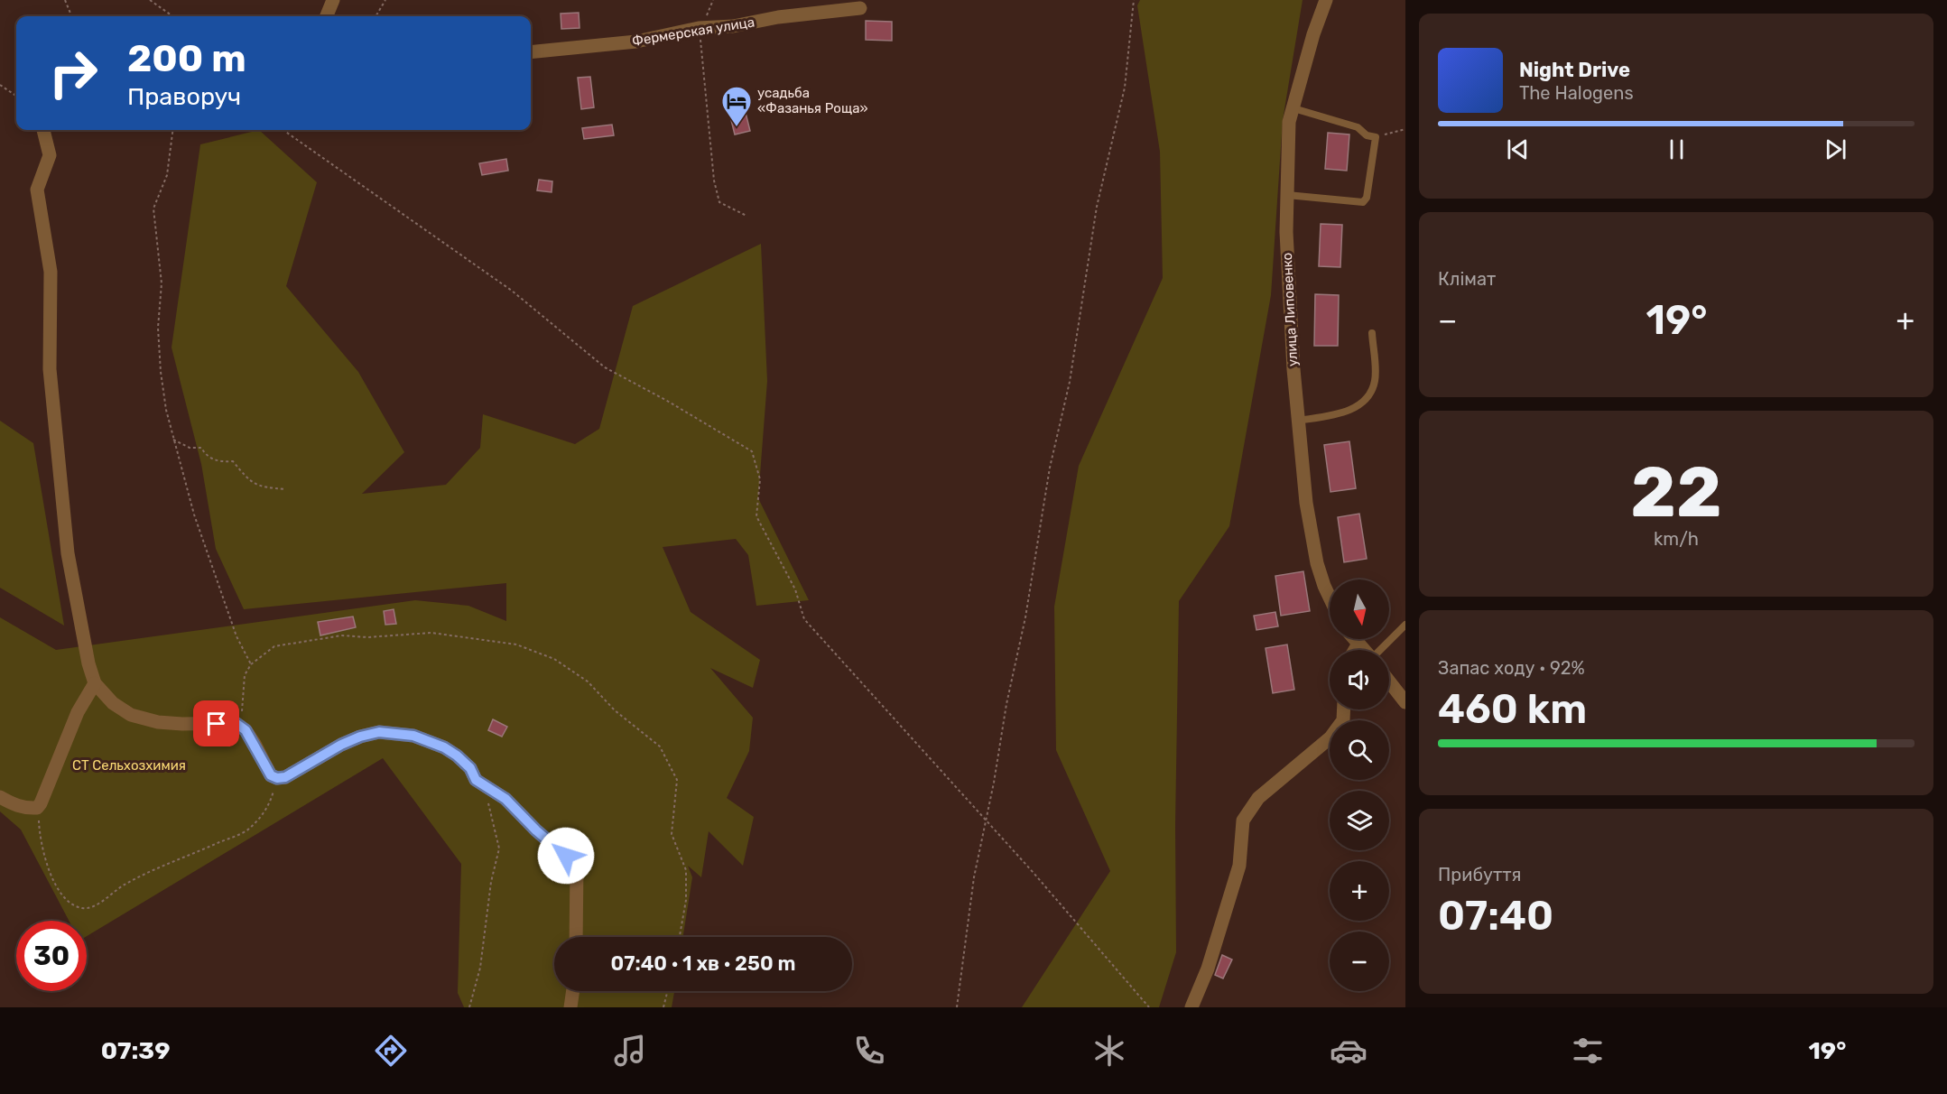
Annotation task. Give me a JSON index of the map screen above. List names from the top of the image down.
{
  "streets": {
    "street": ["Фермерская улица", "улица Липовенко"]
  },
  "parks": ["СТ Сельхозхимия"],
  "places": {
    "hotel": ["усадьба «Фазанья Роща»"]
  },
  "north": "bottom",
  "page": {
    "turn": ["200 m", "Праворуч"],
    "song": ["Night Drive", "The Halogens"],
    "tile": [
      "Клімат",
      ["22", "km/h"],
      ["Запас ходу · 92%", "460 km"],
      ["Прибуття", "07:40"]
    ],
    "heat": ["−", "19°", "+"],
    "map_buttons": ["+", "−"],
    "limit": "30",
    "trip": "07:40 · 1 хв · 250 m",
    "tabs": ["07:39", "19°"]
  }
}
